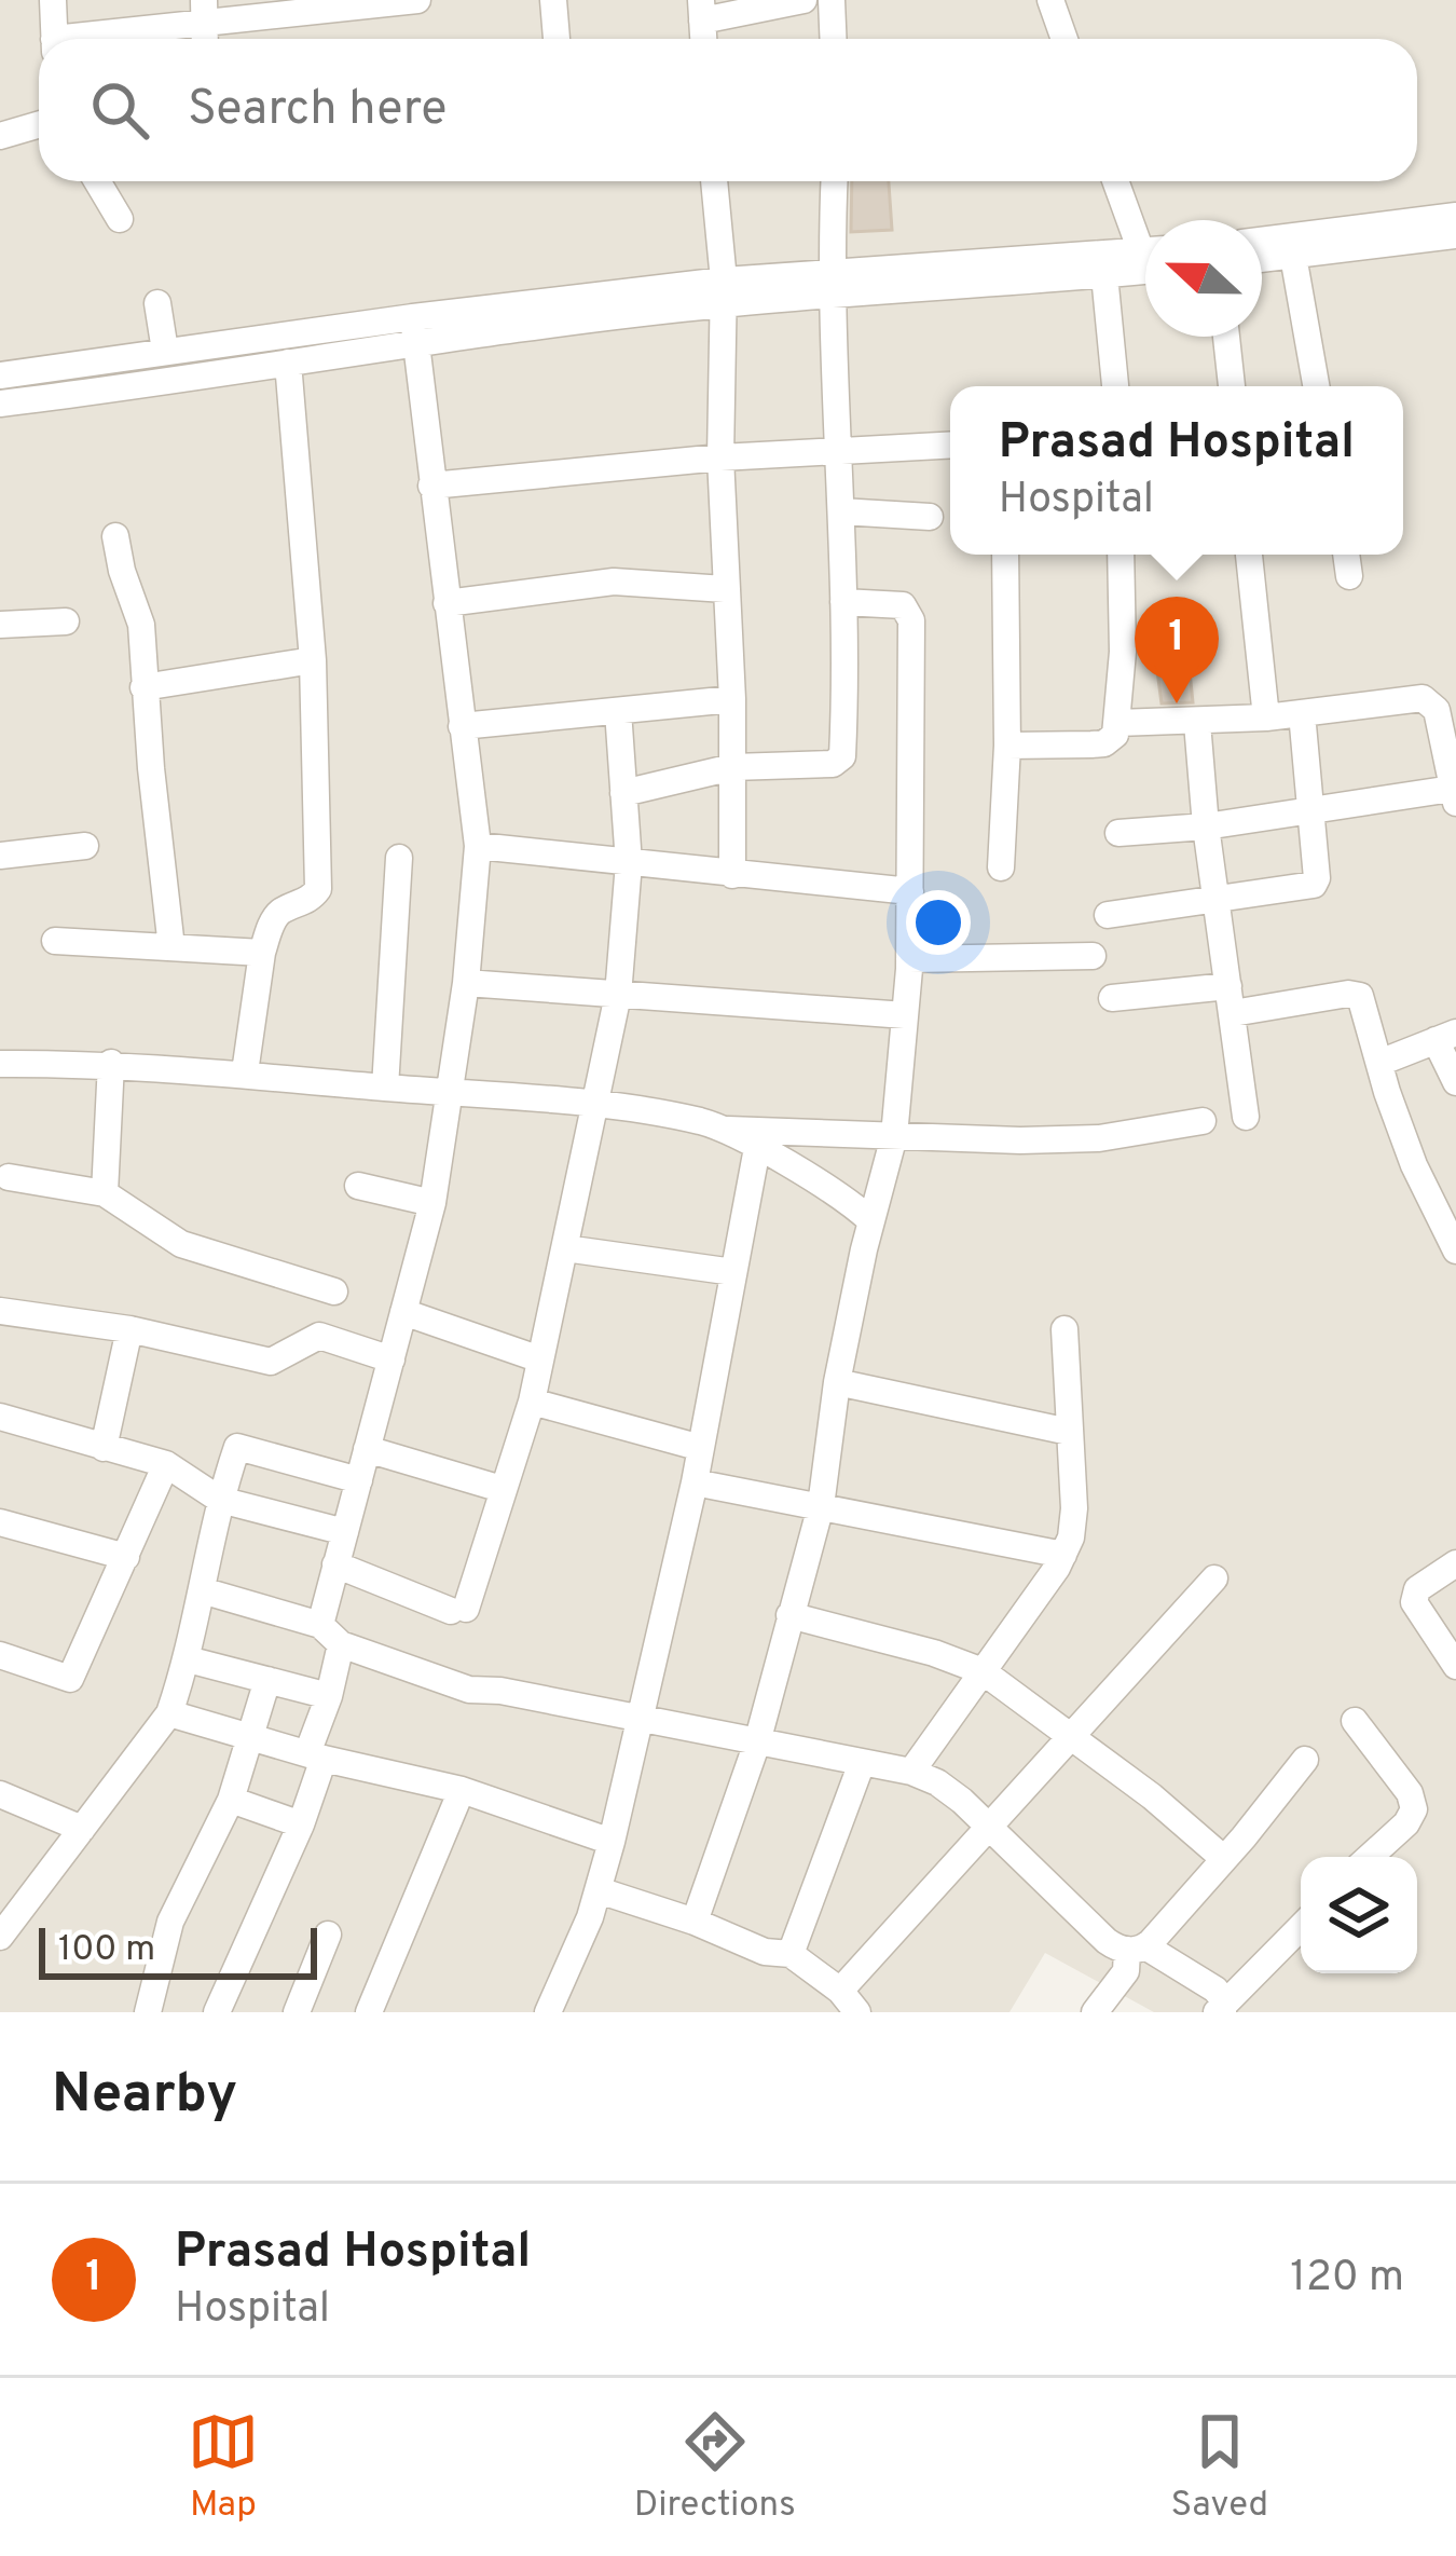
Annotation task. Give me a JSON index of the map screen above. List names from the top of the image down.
{
  "scale_bar": "100 m",
  "north": "left",
  "page": {
    "search": "Search here",
    "popup": ["Prasad Hospital", "Hospital"],
    "pins": "1",
    "scale": "100 m",
    "heading": "Nearby",
    "list": [
      {
        "mark": "1",
        "name": "Prasad Hospital",
        "note": "Hospital",
        "value": "120 m"
      }
    ],
    "nav": ["Map", "Directions", "Saved"]
  }
}
